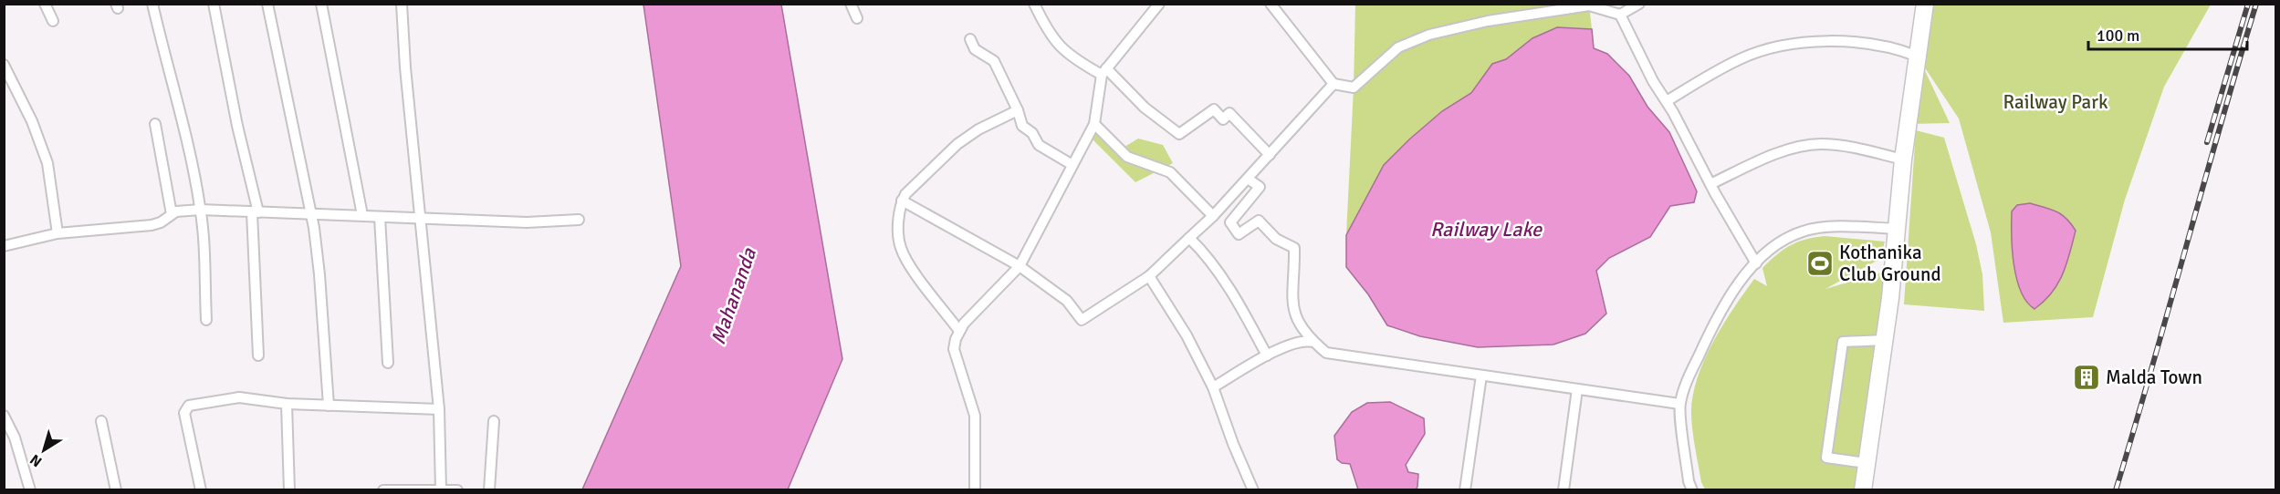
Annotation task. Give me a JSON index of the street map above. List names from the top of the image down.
{
  "water": ["Railway Lake", "Mahananda"],
  "parks": ["Railway Park"],
  "places": {
    "sports": ["Kothanika Club Ground"],
    "building": ["Malda Town"]
  },
  "scale_bar": "100 m",
  "north": "bottom left"
}
